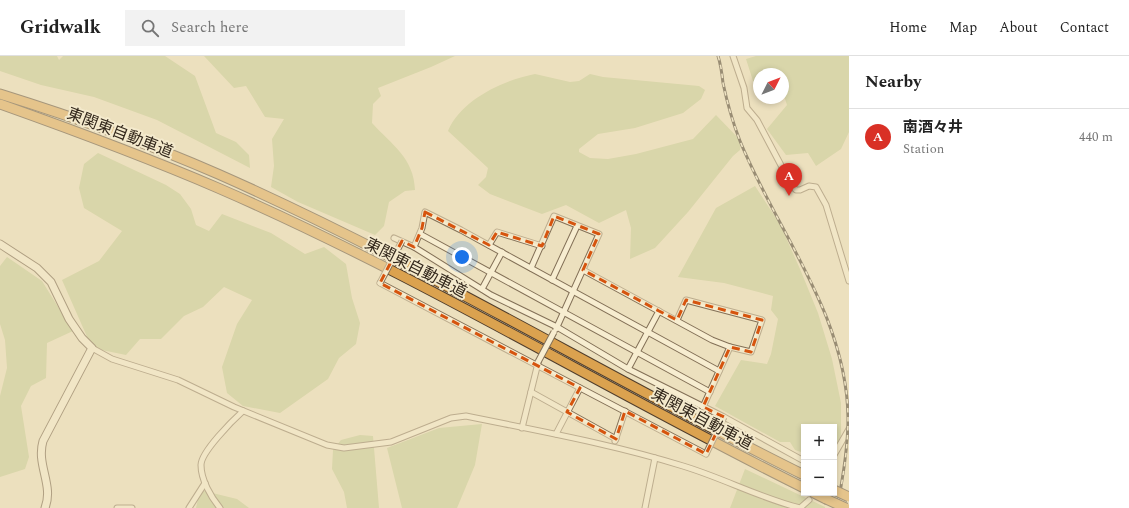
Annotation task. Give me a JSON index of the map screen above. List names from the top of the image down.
{
  "streets": {
    "highway": ["東関東自動車道"]
  },
  "north": "top right",
  "page": {
    "header": "Gridwalk",
    "search": "Search here",
    "nav": [
      "Home",
      "Map",
      "About",
      "Contact"
    ],
    "heading": "Nearby",
    "list": [
      {
        "mark": "A",
        "name": "南酒々井",
        "note": "Station",
        "value": "440 m"
      }
    ],
    "pins": "A",
    "map_buttons": ["+", "−"]
  }
}
